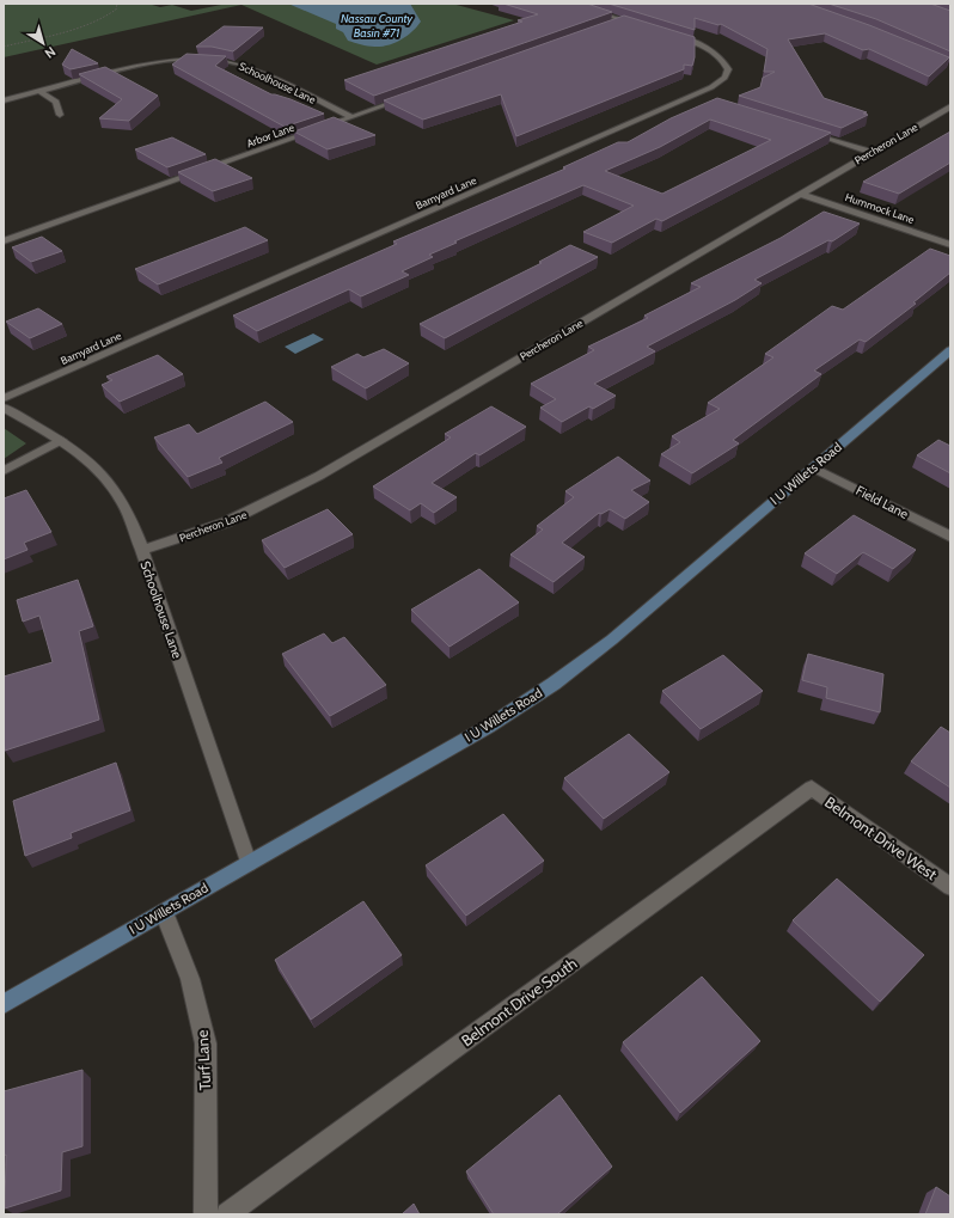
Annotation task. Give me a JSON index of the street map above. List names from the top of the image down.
{
  "streets": {
    "main road": ["I U Willets Road"],
    "street": [
      "Schoolhouse Lane",
      "Arbor Lane",
      "Percheron Lane",
      "Barnyard Lane",
      "Hummock Lane",
      "Field Lane",
      "Belmont Drive West",
      "Belmont Drive South",
      "Turf Lane"
    ]
  },
  "crossings": [
    ["Schoolhouse Lane", "Arbor Lane"],
    ["Schoolhouse Lane", "Percheron Lane"],
    ["Schoolhouse Lane", "I U Willets Road"],
    ["Percheron Lane", "Hummock Lane"],
    ["I U Willets Road", "Field Lane"],
    ["I U Willets Road", "Turf Lane"],
    ["Belmont Drive West", "Belmont Drive South"]
  ],
  "water": ["Nassau County Basin #71"],
  "north": "bottom right"
}
